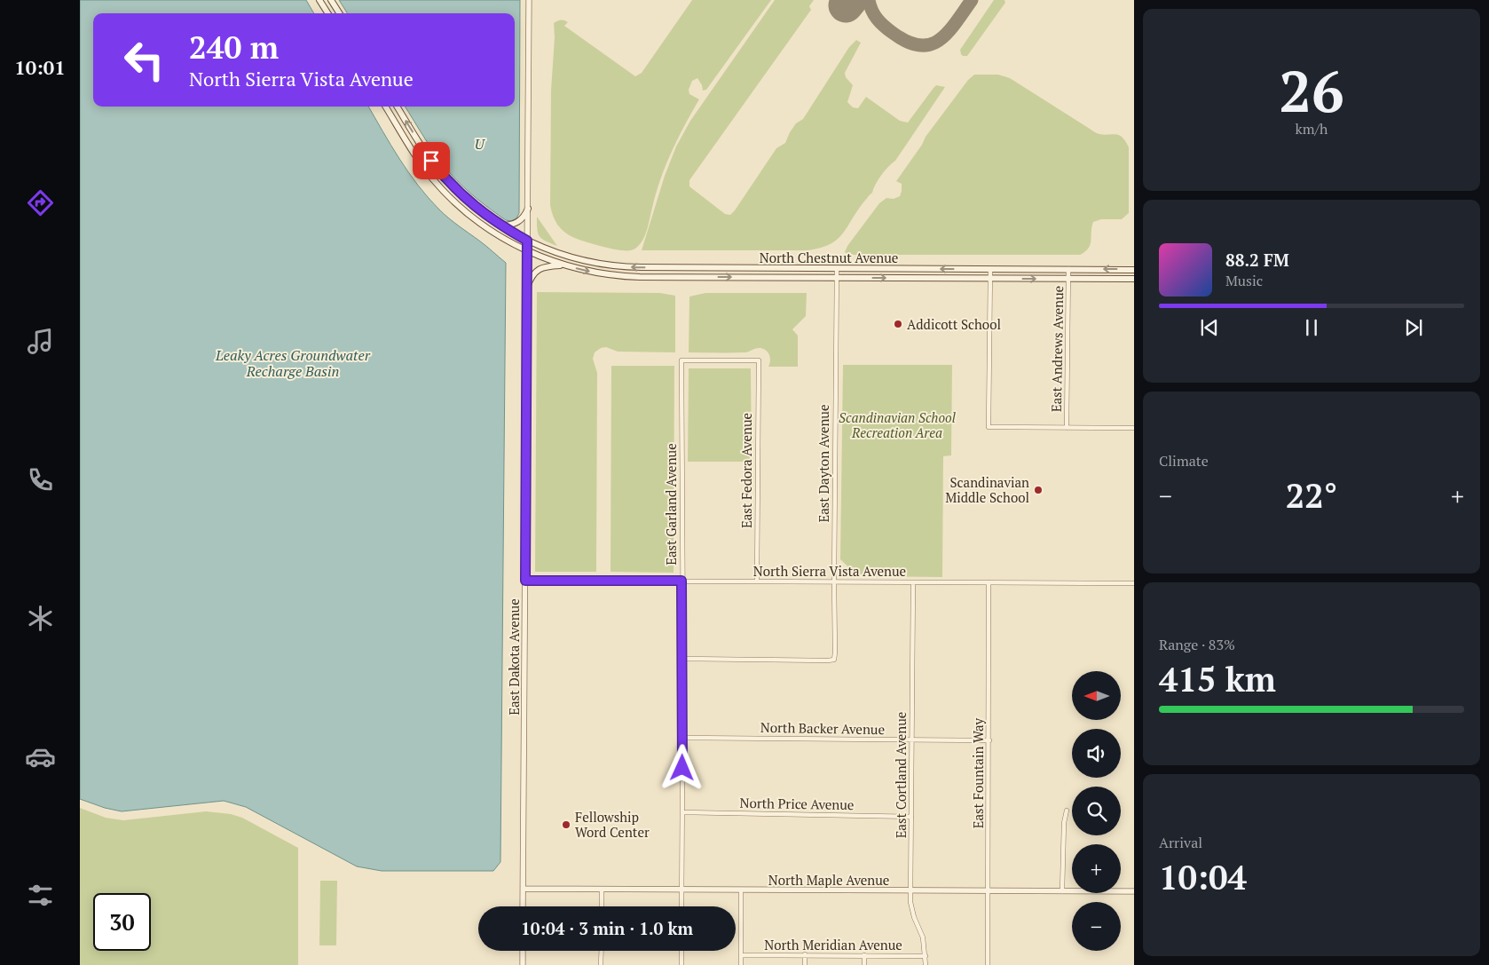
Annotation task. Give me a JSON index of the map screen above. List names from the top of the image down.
{
  "streets": {
    "main road": ["North Chestnut Avenue"],
    "street": [
      "East Andrews Avenue",
      "East Dayton Avenue",
      "East Fedora Avenue",
      "East Garland Avenue",
      "North Sierra Vista Avenue",
      "East Dakota Avenue",
      "North Backer Avenue",
      "East Fountain Way",
      "East Cortland Avenue",
      "North Price Avenue",
      "North Maple Avenue",
      "North Meridian Avenue"
    ]
  },
  "crossings": [
    ["North Chestnut Avenue", "East Andrews Avenue"],
    ["North Chestnut Avenue", "East Dayton Avenue"],
    ["North Chestnut Avenue", "East Dakota Avenue"],
    ["East Dayton Avenue", "East Garland Avenue"],
    ["East Dayton Avenue", "North Sierra Vista Avenue"],
    ["East Fedora Avenue", "East Garland Avenue"],
    ["East Fedora Avenue", "North Sierra Vista Avenue"],
    ["East Garland Avenue", "North Sierra Vista Avenue"],
    ["East Garland Avenue", "North Backer Avenue"],
    ["East Garland Avenue", "North Price Avenue"],
    ["East Garland Avenue", "North Maple Avenue"],
    ["North Sierra Vista Avenue", "East Dakota Avenue"],
    ["North Sierra Vista Avenue", "East Fountain Way"],
    ["North Sierra Vista Avenue", "East Cortland Avenue"],
    ["East Dakota Avenue", "North Maple Avenue"],
    ["North Backer Avenue", "East Fountain Way"],
    ["North Backer Avenue", "East Cortland Avenue"],
    ["East Fountain Way", "North Maple Avenue"],
    ["East Cortland Avenue", "North Price Avenue"],
    ["East Cortland Avenue", "North Maple Avenue"],
    ["East Cortland Avenue", "North Meridian Avenue"]
  ],
  "water": ["U", "Leaky Acres Groundwater Recharge Basin"],
  "parks": ["Scandinavian School Recreation Area"],
  "places": ["Addicott School", "Scandinavian Middle School", "Fellowship Word Center"],
  "north": "left",
  "page": {
    "tabs": "10:01",
    "tile": [
      ["26", "km/h"],
      "Climate",
      ["Range · 83%", "415 km"],
      ["Arrival", "10:04"]
    ],
    "turn": ["240 m", "North Sierra Vista Avenue"],
    "song": ["88.2 FM", "Music"],
    "heat": ["−", "22°", "+"],
    "map_buttons": ["+", "−"],
    "limit": "30",
    "trip": "10:04 · 3 min · 1.0 km"
  }
}
